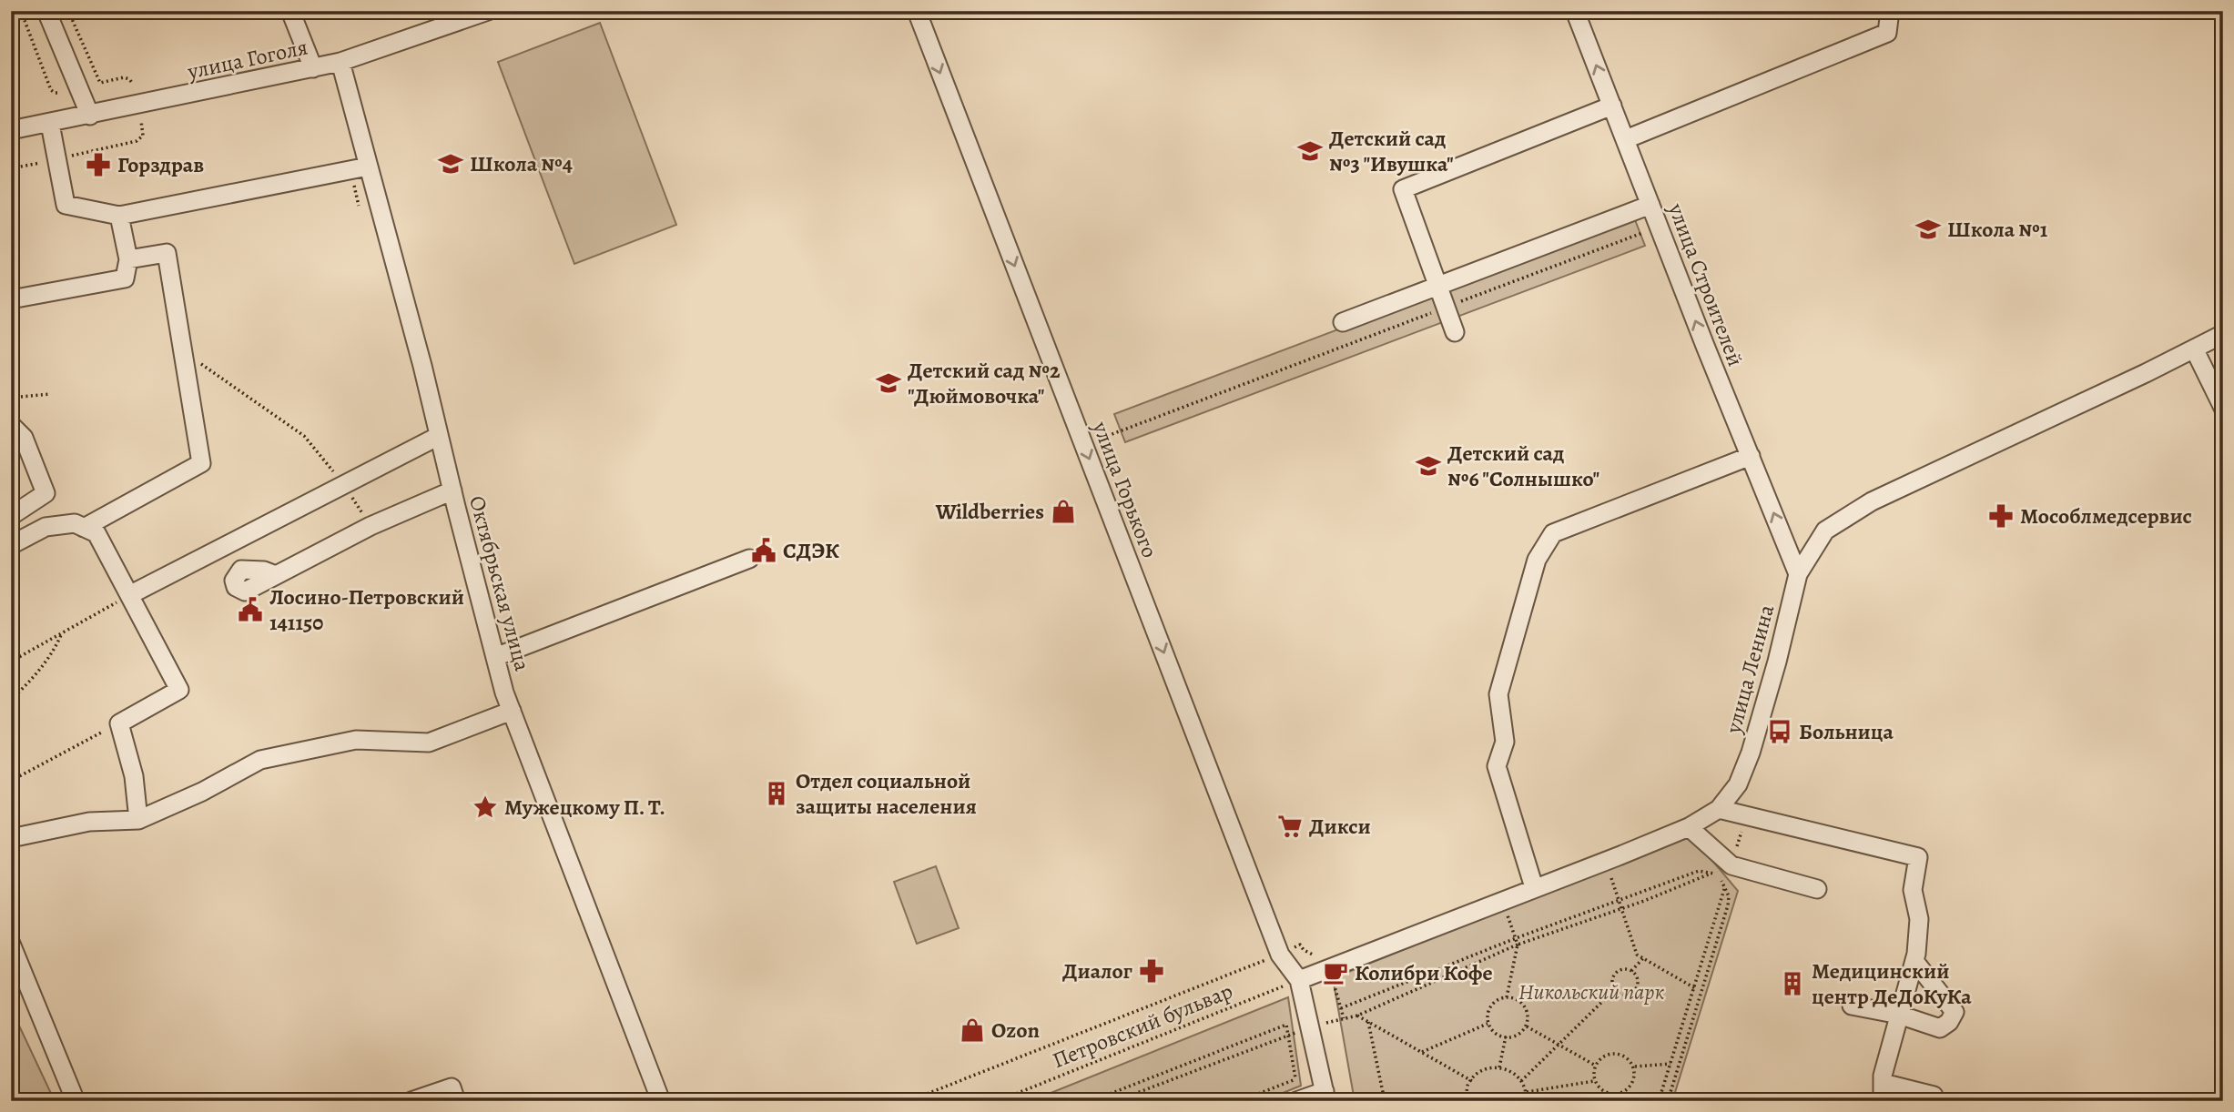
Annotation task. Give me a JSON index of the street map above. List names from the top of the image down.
{
  "streets": {
    "street": [
      "улица Гоголя",
      "улица Строителей",
      "улица Горького",
      "Октябрьская улица",
      "улица Ленина"
    ],
    "path": ["Петровский бульвар"]
  },
  "crossings": [
    ["улица Гоголя", "Октябрьская улица"],
    ["улица Строителей", "улица Ленина"],
    ["улица Горького", "улица Ленина"],
    ["улица Горького", "Петровский бульвар"],
    ["улица Ленина", "Петровский бульвар"]
  ],
  "one_way": ["улица Строителей", "улица Горького"],
  "parks": ["Никольский парк"],
  "places": {
    "school or university": [
      "Детский сад №3 \"Ивушка\"",
      "Школа №4",
      "Школа №1",
      "Детский сад №2 \"Дюймовочка\"",
      "Детский сад №6 \"Солнышко\""
    ],
    "pharmacy": ["Горздрав", "Мособлмедсервис", "Диалог"],
    "shop": ["Wildberries", "Ozon"],
    "public building": ["СДЭК", "Лосино-Петровский 141150"],
    "bus stop": ["Больница"],
    "building": ["Отдел социальной защиты населения", "Медицинский центр ДеДоКуКа"],
    "place": ["Мужецкому П. Т."],
    "supermarket": ["Дикси"],
    "cafe": ["Колибри Кофе"]
  }
}
